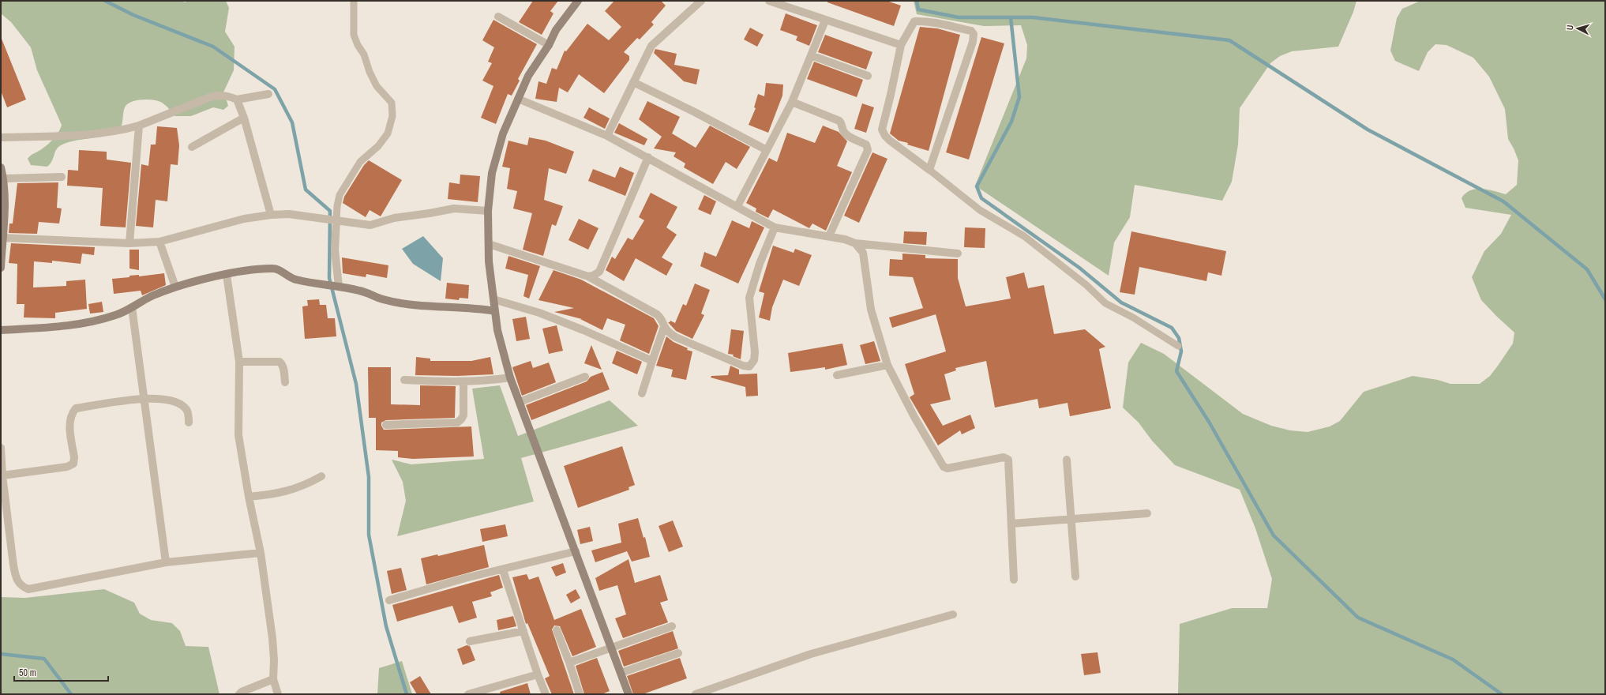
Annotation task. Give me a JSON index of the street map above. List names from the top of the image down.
{
  "scale_bar": "50 m",
  "north": "left"
}
